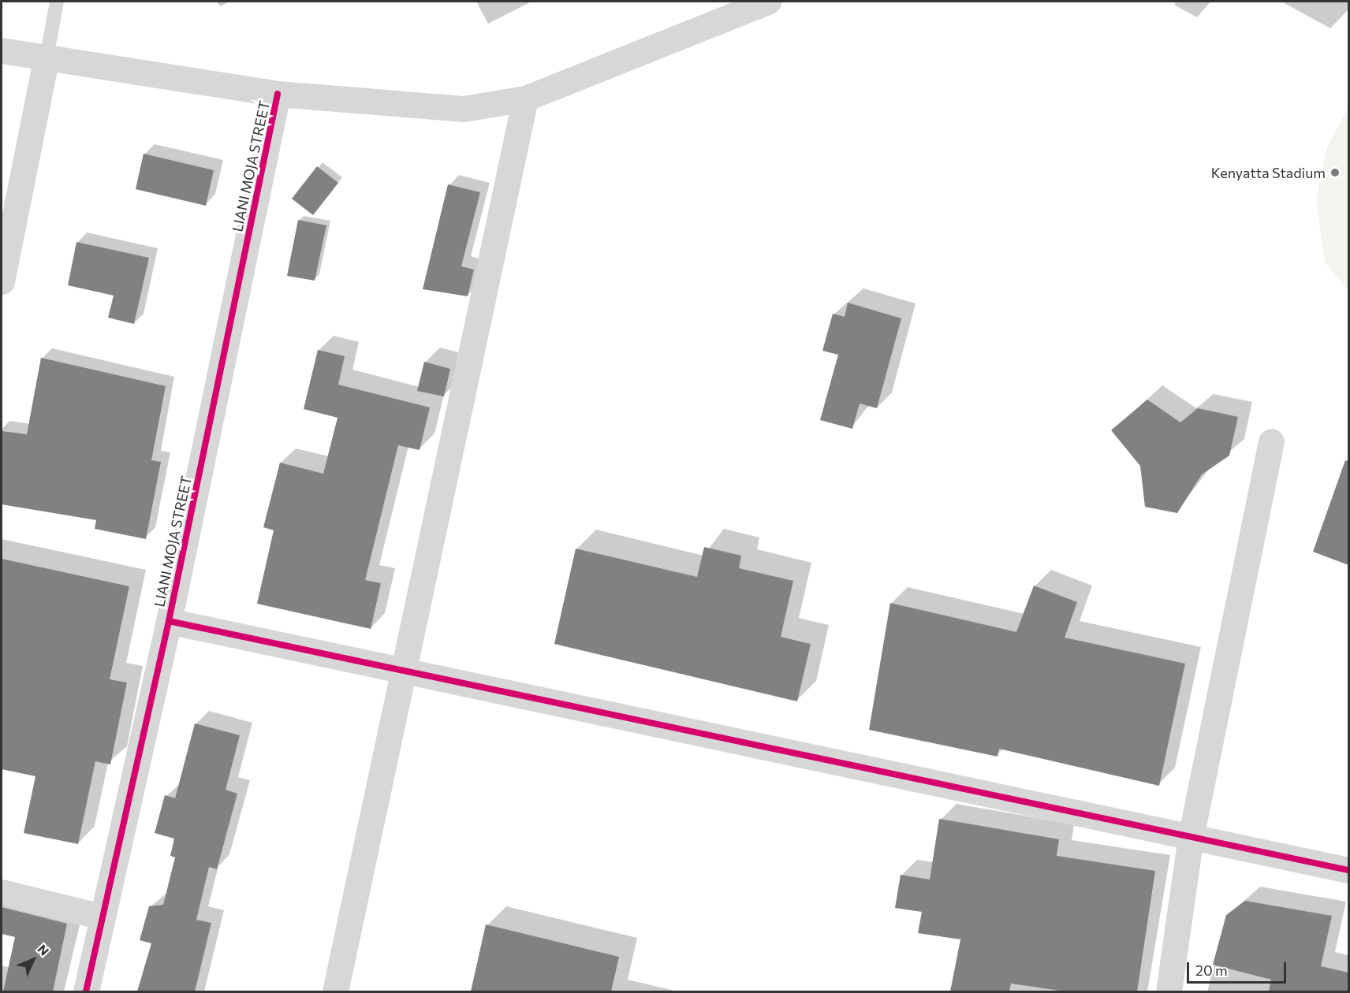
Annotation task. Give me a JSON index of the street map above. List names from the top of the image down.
{
  "streets": {
    "street": ["LIANI MOJA STREET"]
  },
  "places": ["Kenyatta Stadium"],
  "scale_bar": "20 m",
  "north": "top right"
}
